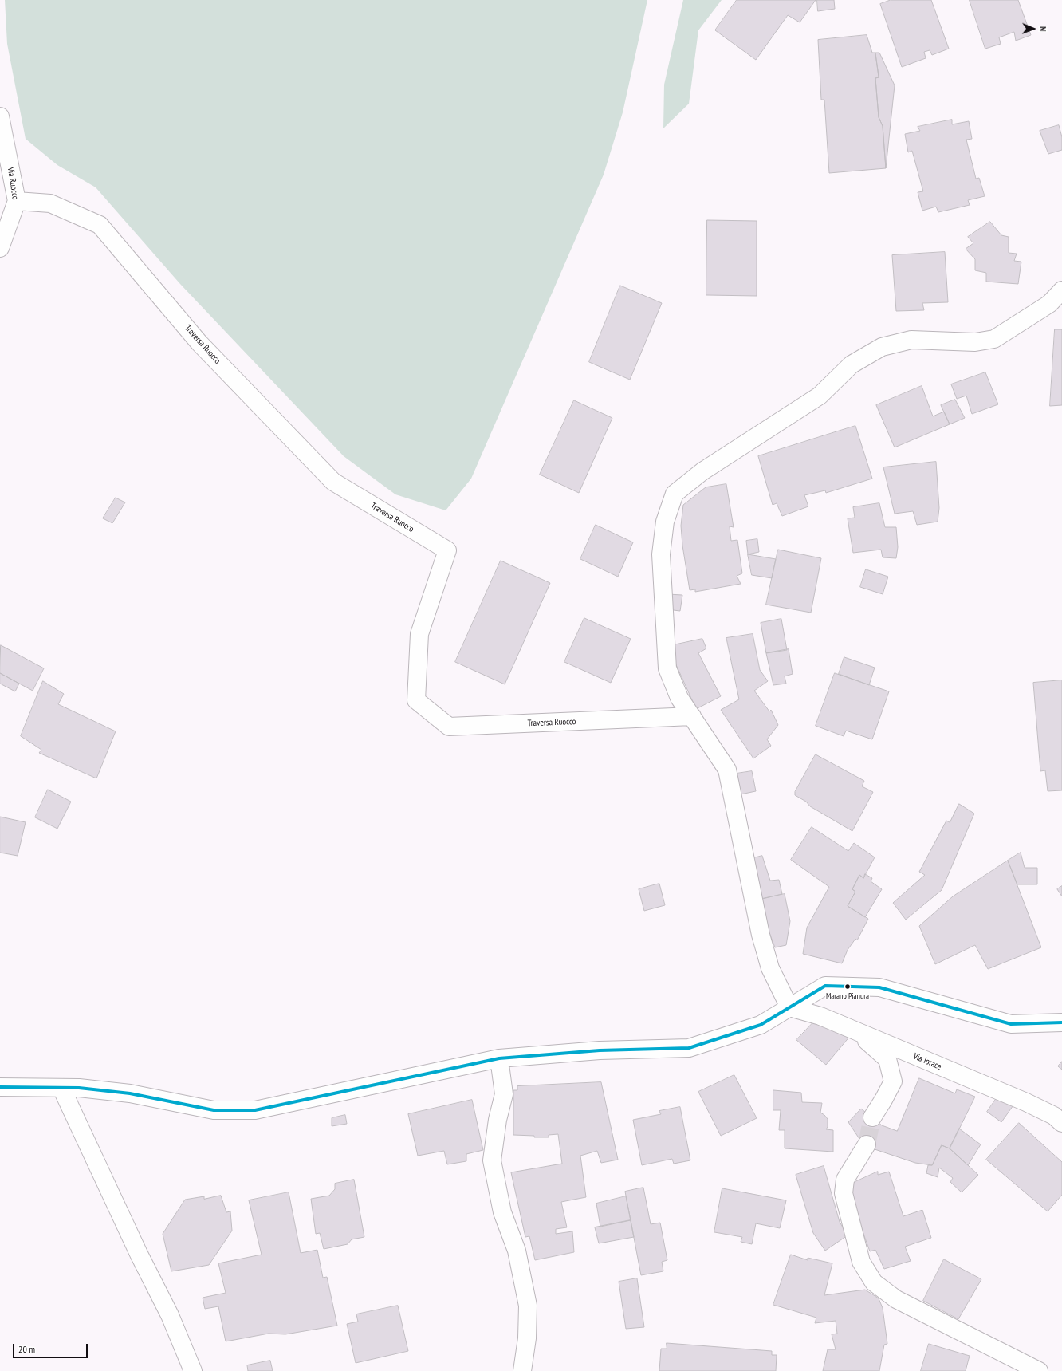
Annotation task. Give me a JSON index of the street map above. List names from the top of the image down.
{
  "streets": {
    "street": ["Via Ruocco", "Traversa Ruocco", "Via Iorace"]
  },
  "crossings": [
    ["Via Ruocco", "Traversa Ruocco"]
  ],
  "places": ["Marano Pianura"],
  "scale_bar": "20 m",
  "north": "right"
}
